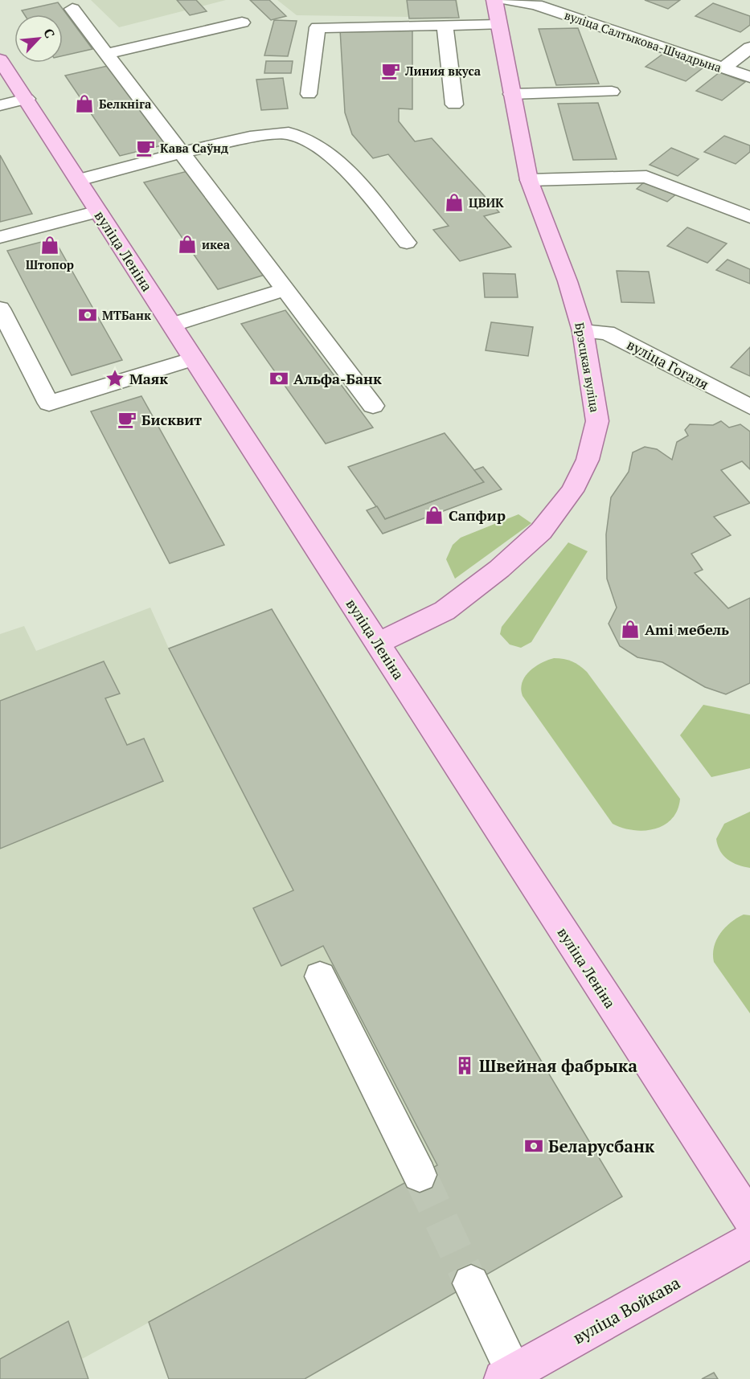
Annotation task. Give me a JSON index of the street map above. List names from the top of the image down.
{
  "streets": {
    "main road": ["вуліца Леніна", "Брэсцкая вуліца", "вуліца Войкава"],
    "street": ["вуліца Салтыкова-Шчадрына", "вуліца Гогаля"]
  },
  "crossings": [
    ["вуліца Леніна", "Брэсцкая вуліца"],
    ["вуліца Гогаля", "Брэсцкая вуліца"]
  ],
  "places": {
    "cafe": ["Линия вкуса", "Кава Саўнд", "Бисквит"],
    "shop": [
      "Белкніга",
      "ЦВИК",
      "икеа",
      "Штопор",
      "Сапфир",
      "Аmi мебель"
    ],
    "bank": ["МТБанк", "Альфа-Банк", "Беларусбанк"],
    "place": ["Маяк"],
    "building": ["Швейная фабрыка"]
  },
  "north": "top right"
}
